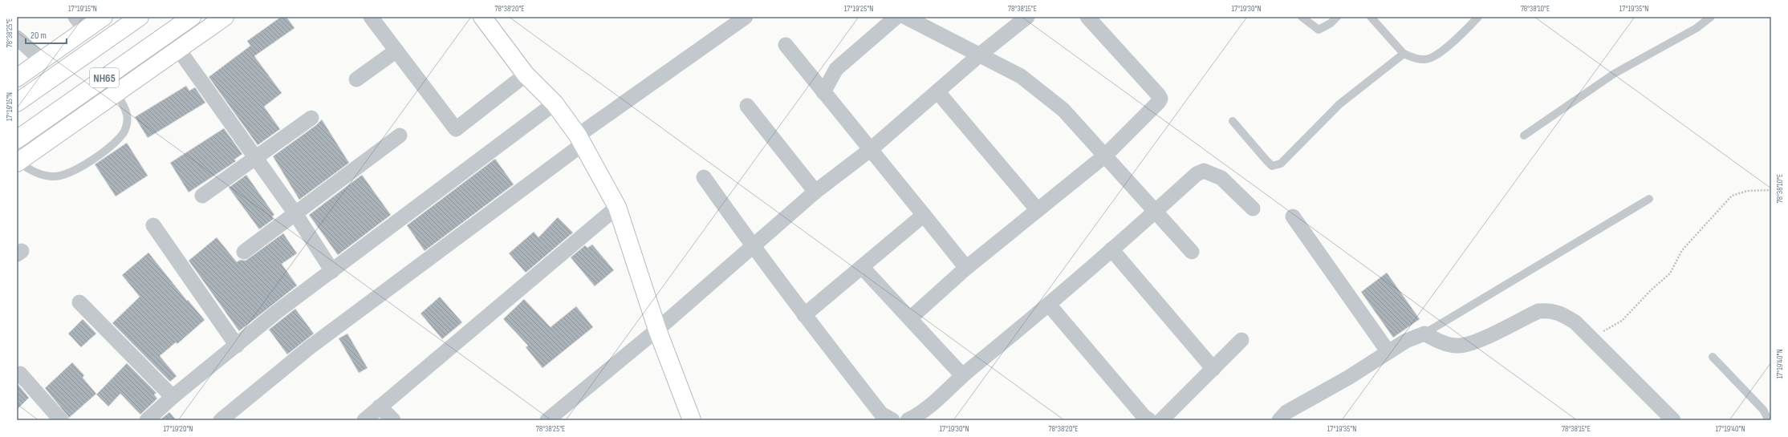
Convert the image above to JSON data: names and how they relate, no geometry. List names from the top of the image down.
{
  "streets": {
    "main road": ["NH65"]
  },
  "scale_bar": "20 m",
  "coordinates": [
    "17°19'15\"N",
    "78°38'20\"E",
    "17°19'25\"N",
    "78°38'15\"E",
    "17°19'30\"N",
    "78°38'10\"E",
    "17°19'35\"N",
    "78°38'25\"E",
    "17°19'40\"N",
    "17°19'20\"N"
  ]
}
